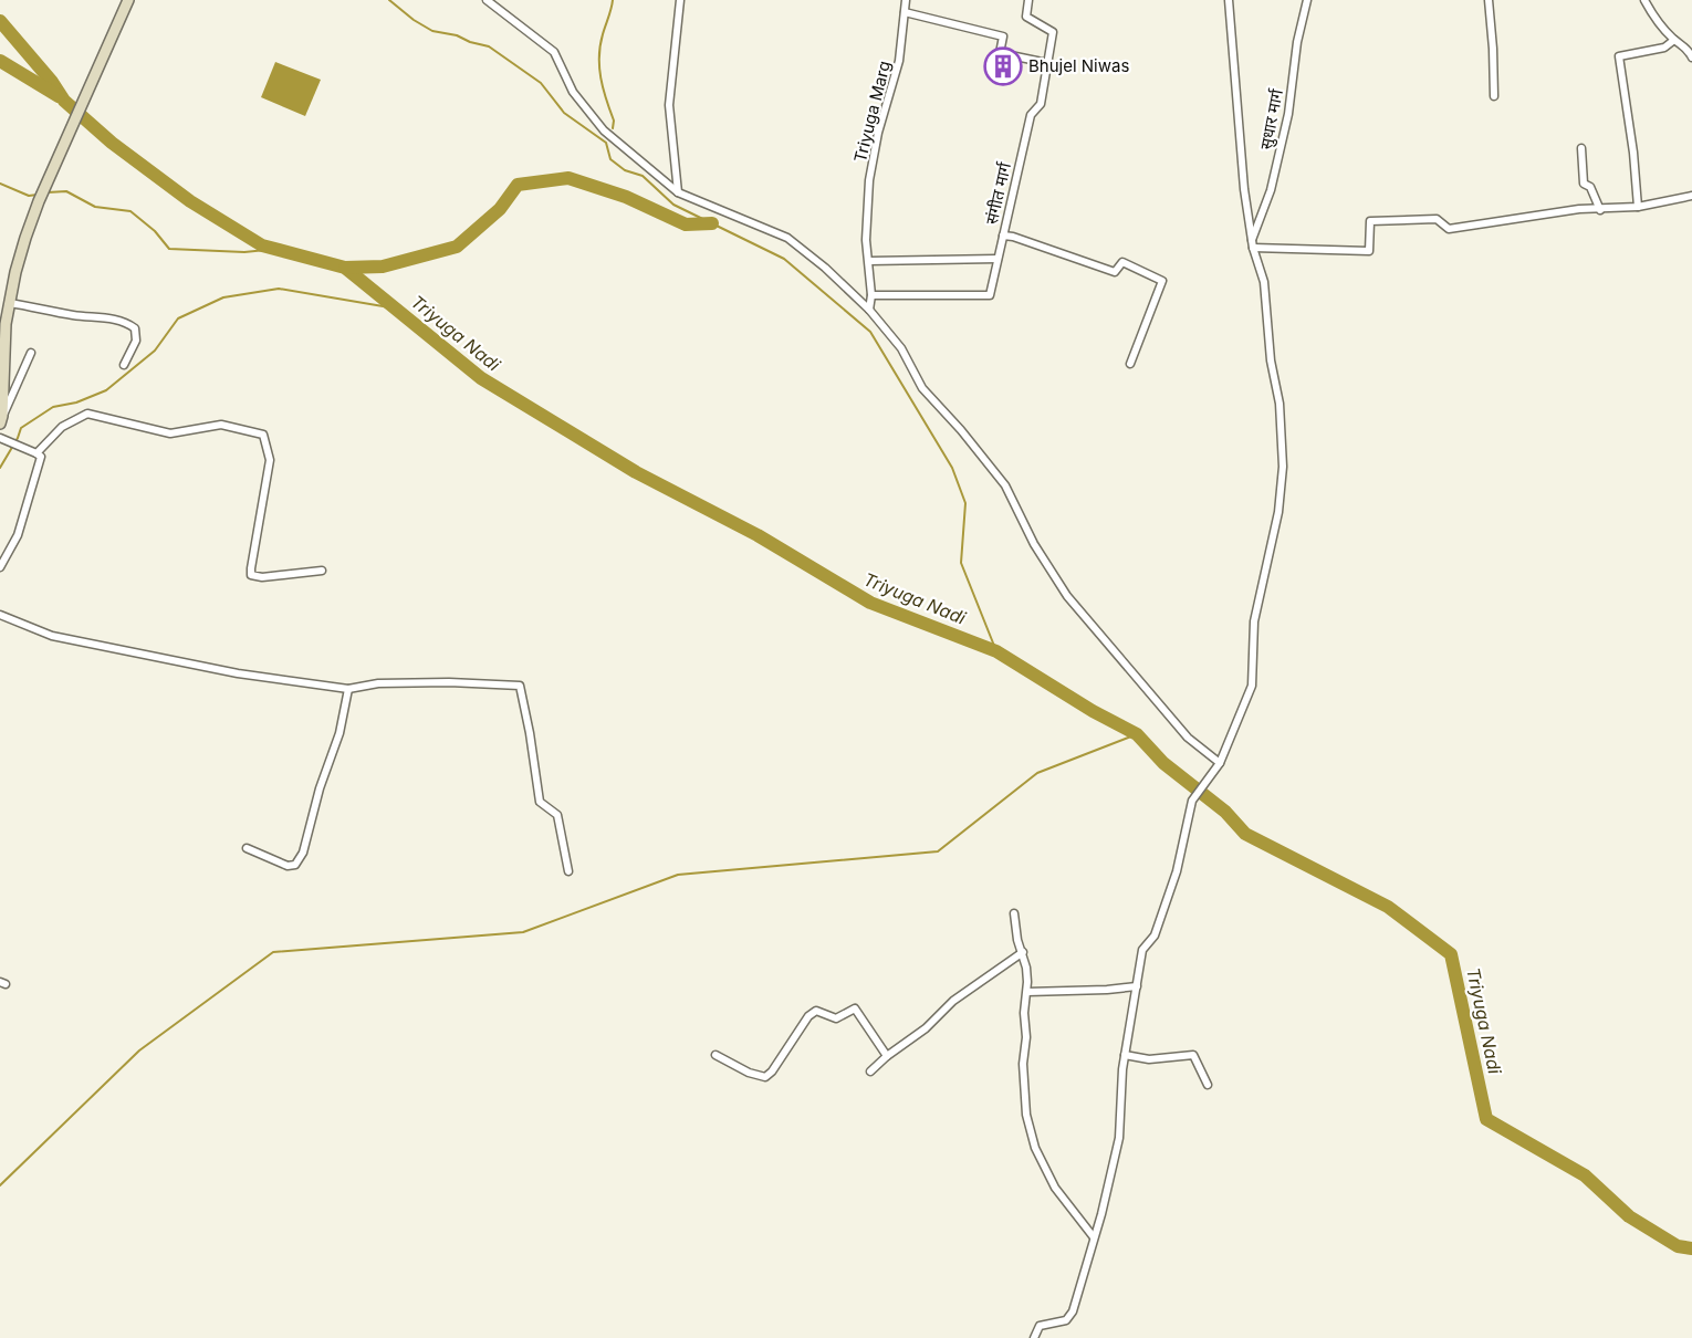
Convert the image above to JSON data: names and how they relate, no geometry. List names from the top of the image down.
{
  "streets": {
    "street": ["Triyuga Marg", "सुधार मार्ग", "संगीत मार्ग"]
  },
  "crossings": [
    ["Triyuga Marg", "संगीत मार्ग"]
  ],
  "water": ["Triyuga Nadi"],
  "places": {
    "building": ["Bhujel Niwas"]
  }
}
